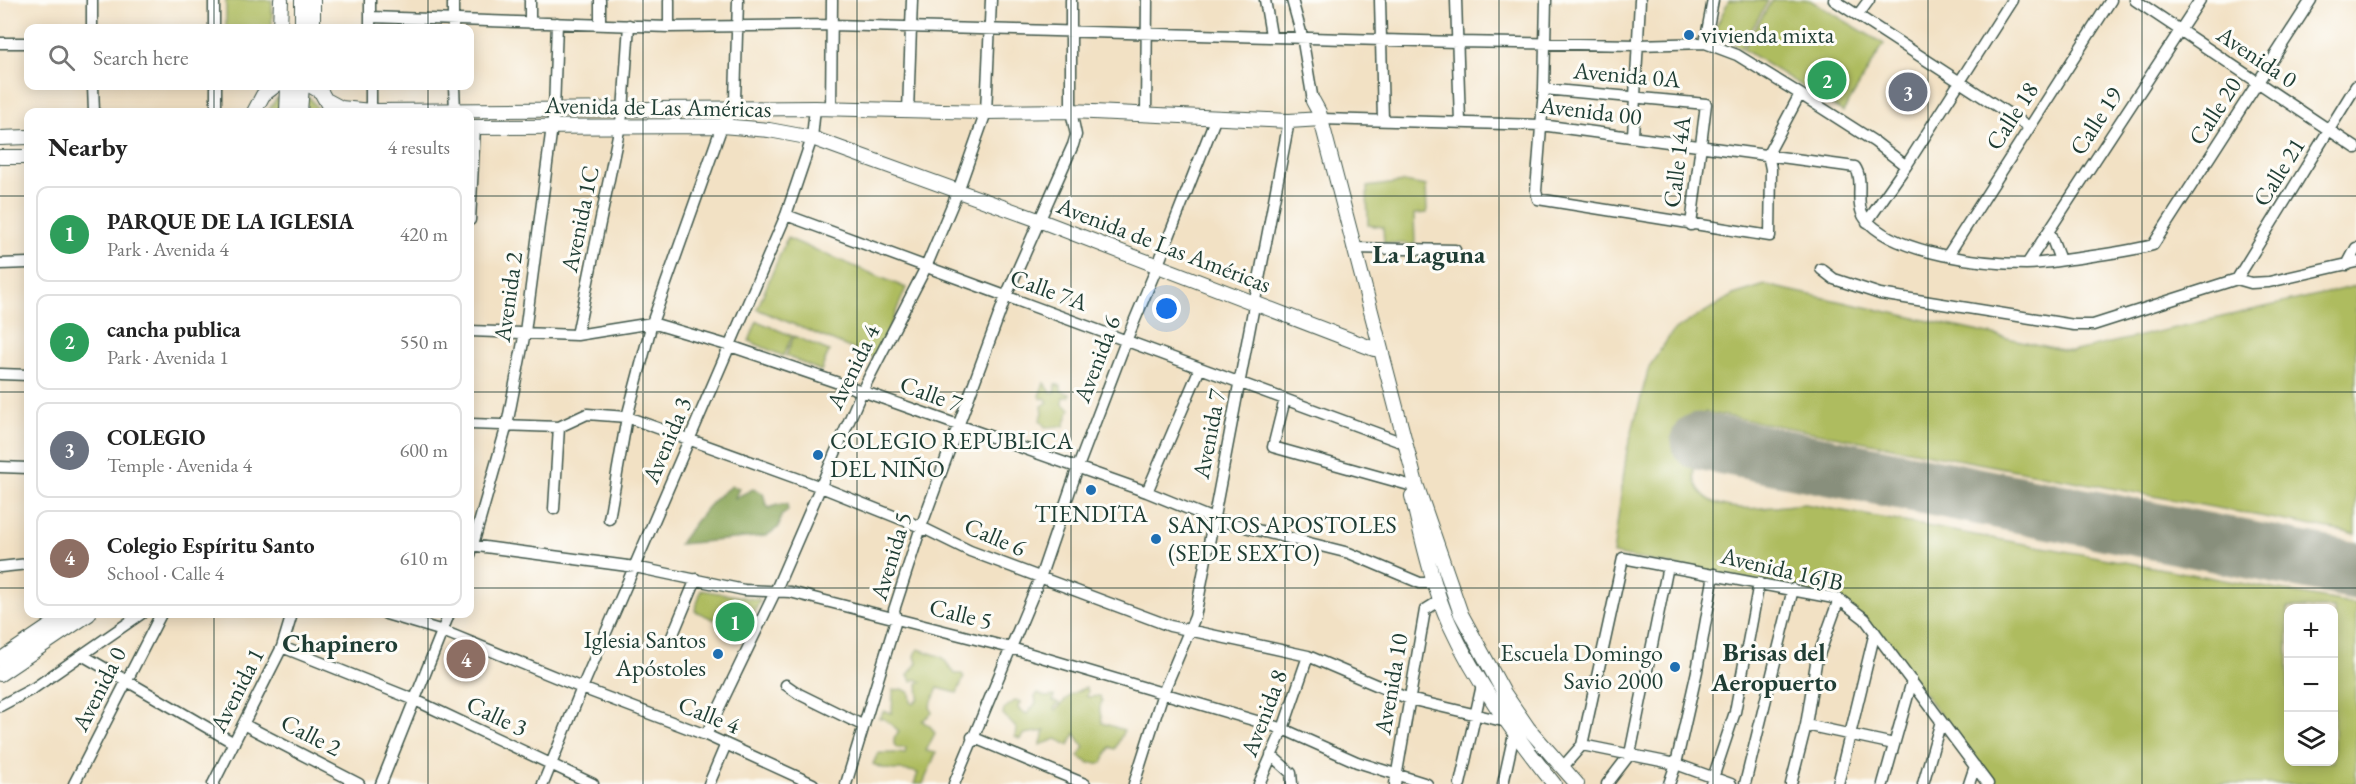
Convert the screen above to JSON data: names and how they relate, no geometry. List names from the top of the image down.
{
  "streets": {
    "main road": ["Avenida de Las Américas"],
    "street": [
      "Avenida 0",
      "Avenida 0A",
      "Avenida 00",
      "Calle 20",
      "Calle 18",
      "Calle 19",
      "Calle 14A",
      "Calle 21",
      "Avenida 1C",
      "Calle 7A",
      "Avenida 2",
      "Avenida 6",
      "Avenida 4",
      "Calle 7",
      "Avenida 7",
      "Avenida 3",
      "Calle 6",
      "Avenida 5",
      "Avenida 16JB",
      "Calle 5",
      "Avenida 10",
      "Avenida 1",
      "Avenida 8",
      "Calle 4",
      "Calle 3",
      "Calle 2"
    ]
  },
  "crossings": [
    ["Avenida 0", "Calle 20"],
    ["Avenida 0", "Calle 19"],
    ["Avenida 0", "Calle 21"],
    ["Avenida 0A", "Calle 14A"],
    ["Avenida de Las Américas", "Avenida 00"],
    ["Avenida de Las Américas", "Avenida 1C"],
    ["Avenida de Las Américas", "Avenida 2"],
    ["Avenida de Las Américas", "Avenida 6"],
    ["Avenida de Las Américas", "Avenida 4"],
    ["Avenida de Las Américas", "Avenida 7"],
    ["Avenida de Las Américas", "Avenida 3"],
    ["Avenida de Las Américas", "Avenida 5"],
    ["Avenida 00", "Calle 14A"],
    ["Avenida 1C", "Calle 7"],
    ["Calle 7A", "Avenida 6"],
    ["Calle 7A", "Avenida 4"],
    ["Calle 7A", "Avenida 7"],
    ["Calle 7A", "Avenida 3"],
    ["Calle 7A", "Avenida 5"],
    ["Avenida 2", "Calle 7"],
    ["Avenida 2", "Calle 6"],
    ["Avenida 6", "Calle 7"],
    ["Avenida 6", "Calle 6"],
    ["Avenida 6", "Calle 5"],
    ["Avenida 4", "Calle 7"],
    ["Avenida 4", "Calle 6"],
    ["Avenida 4", "Calle 5"],
    ["Avenida 4", "Calle 4"],
    ["Calle 7", "Avenida 7"],
    ["Calle 7", "Avenida 3"],
    ["Calle 7", "Avenida 5"],
    ["Avenida 7", "Calle 6"],
    ["Avenida 7", "Calle 5"],
    ["Avenida 3", "Calle 6"],
    ["Avenida 3", "Calle 5"],
    ["Avenida 3", "Calle 4"],
    ["Avenida 3", "Calle 3"],
    ["Calle 6", "Avenida 5"],
    ["Calle 6", "Avenida 10"],
    ["Calle 6", "Avenida 8"],
    ["Avenida 5", "Calle 5"],
    ["Calle 5", "Avenida 10"],
    ["Calle 5", "Avenida 8"],
    ["Avenida 1", "Calle 3"],
    ["Avenida 1", "Calle 2"]
  ],
  "districts": ["La Laguna", "Chapinero", "Brisas del Aeropuerto"],
  "places": [
    "vivienda mixta",
    "COLEGIO REPUBLICA DEL NIÑO",
    "TIENDITA",
    "SANTOS APOSTOLES (SEDE SEXTO)",
    "Iglesia Santos Apóstoles",
    "Escuela Domingo Savio 2000"
  ],
  "page": {
    "search": "Search here",
    "pins": [
      "2",
      "3",
      "1",
      "4"
    ],
    "heading": ["Nearby", "4 results"],
    "list": [
      {
        "mark": "1",
        "name": "PARQUE DE LA IGLESIA",
        "note": "Park · Avenida 4",
        "value": "420 m"
      },
      {
        "mark": "2",
        "name": "cancha publica",
        "note": "Park · Avenida 1",
        "value": "550 m"
      },
      {
        "mark": "3",
        "name": "COLEGIO",
        "note": "Temple · Avenida 4",
        "value": "600 m"
      },
      {
        "mark": "4",
        "name": "Colegio Espíritu Santo",
        "note": "School · Calle 4",
        "value": "610 m"
      }
    ],
    "map_buttons": ["+", "−"]
  }
}
